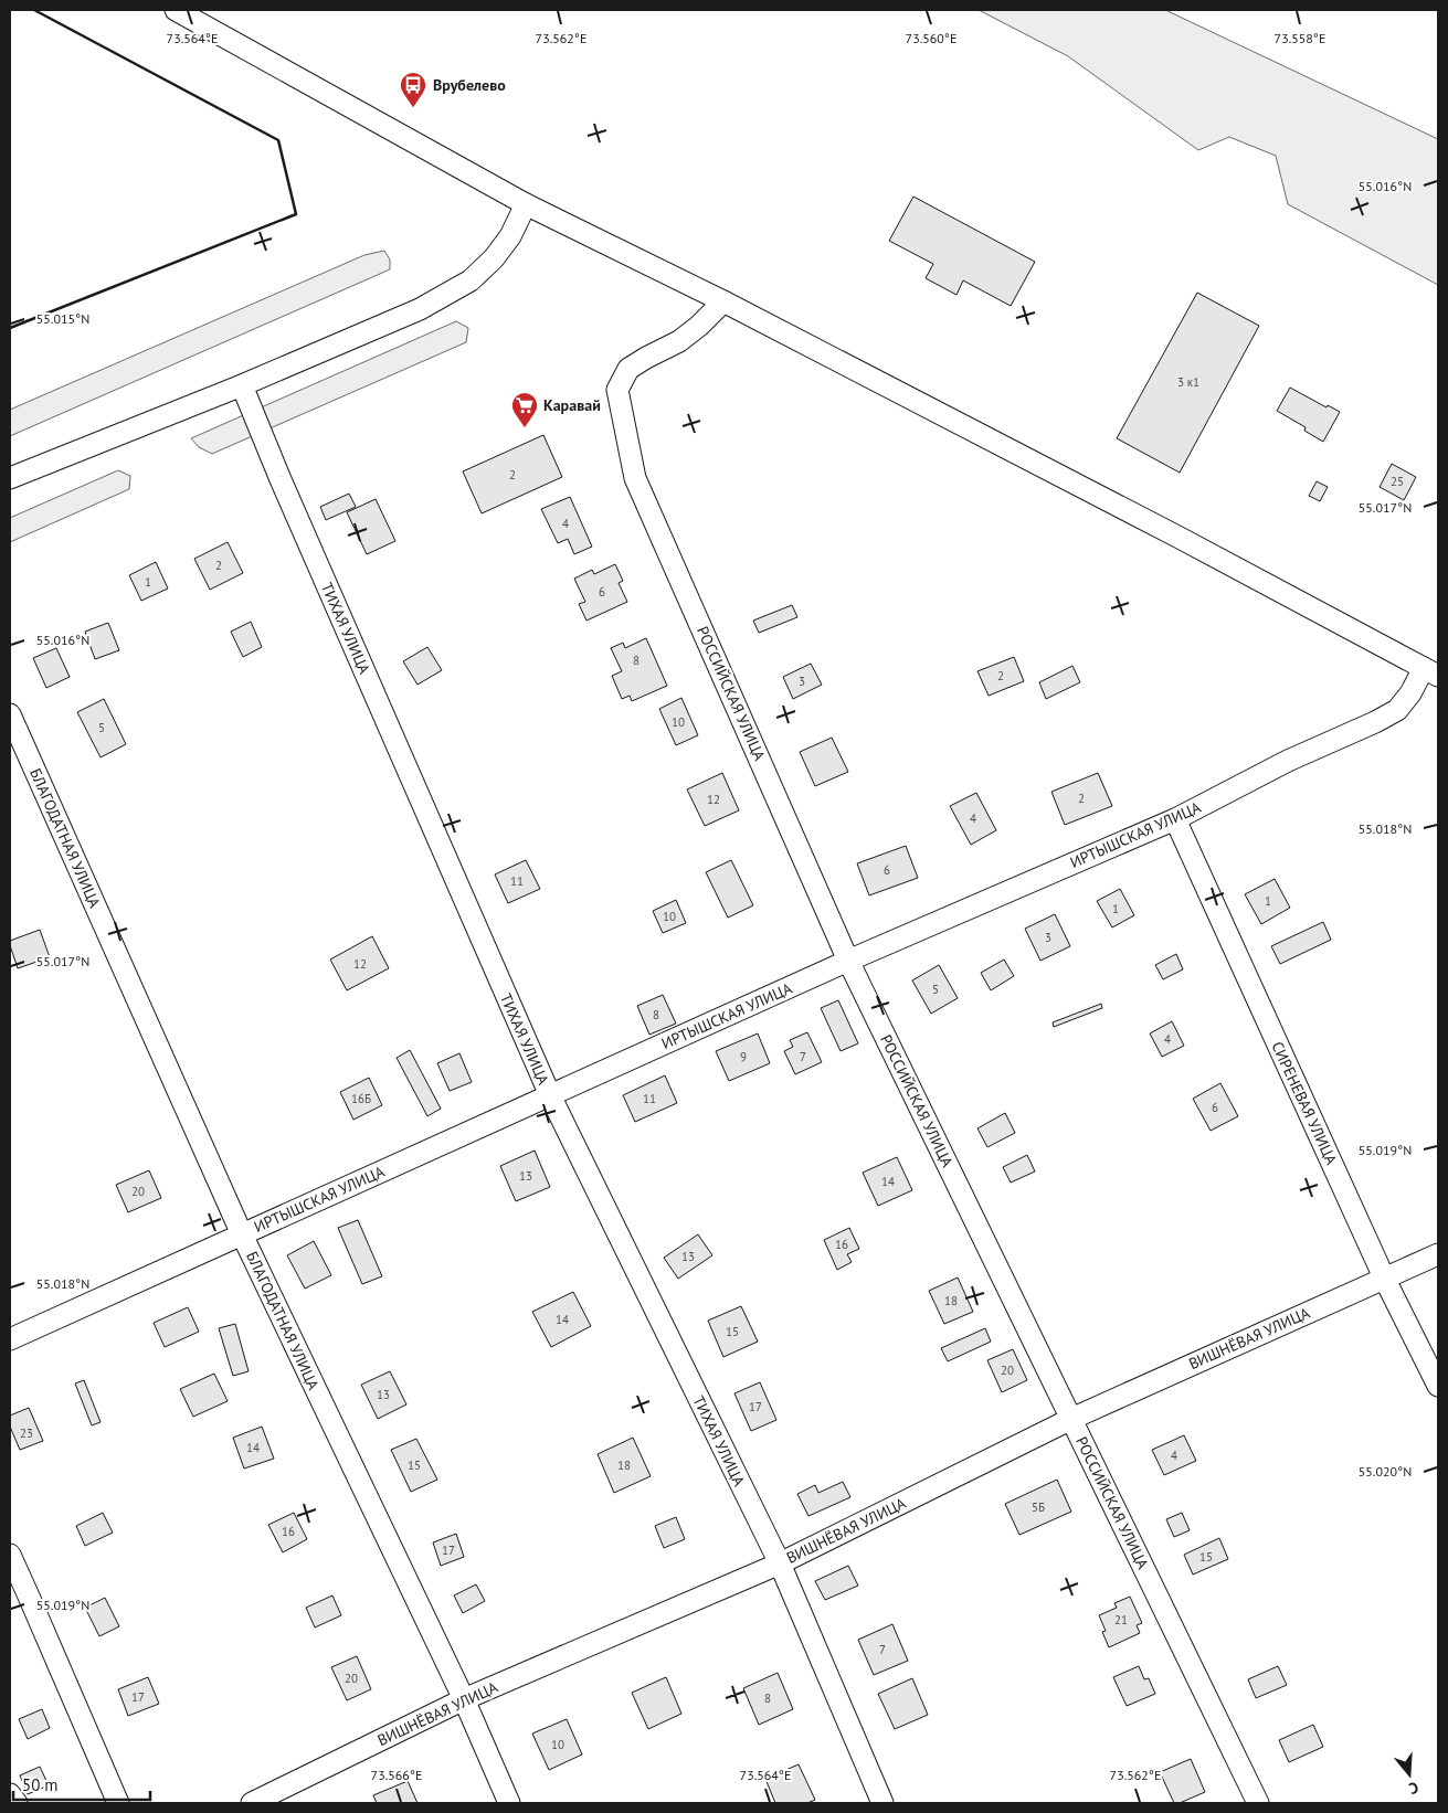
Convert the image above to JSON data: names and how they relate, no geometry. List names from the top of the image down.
{
  "streets": {
    "street": [
      "ТИХАЯ УЛИЦА",
      "РОССИЙСКАЯ УЛИЦА",
      "ИРТЫШСКАЯ УЛИЦА",
      "БЛАГОДАТНАЯ УЛИЦА",
      "СИРЕНЕВАЯ УЛИЦА",
      "ВИШНЁВАЯ УЛИЦА"
    ]
  },
  "crossings": [
    ["ТИХАЯ УЛИЦА", "ИРТЫШСКАЯ УЛИЦА"],
    ["ТИХАЯ УЛИЦА", "ВИШНЁВАЯ УЛИЦА"],
    ["РОССИЙСКАЯ УЛИЦА", "ИРТЫШСКАЯ УЛИЦА"],
    ["РОССИЙСКАЯ УЛИЦА", "ВИШНЁВАЯ УЛИЦА"],
    ["ИРТЫШСКАЯ УЛИЦА", "БЛАГОДАТНАЯ УЛИЦА"],
    ["ИРТЫШСКАЯ УЛИЦА", "СИРЕНЕВАЯ УЛИЦА"],
    ["БЛАГОДАТНАЯ УЛИЦА", "ВИШНЁВАЯ УЛИЦА"],
    ["СИРЕНЕВАЯ УЛИЦА", "ВИШНЁВАЯ УЛИЦА"]
  ],
  "places": {
    "bus stop": ["Врубелево"],
    "supermarket": ["Каравай"]
  },
  "house_numbers": [
    "3 к1",
    "2",
    "25",
    "4",
    "2",
    "1",
    "6",
    "8",
    "2",
    "3",
    "10",
    "5",
    "2",
    "12",
    "4",
    "6",
    "11",
    "1",
    "1",
    "10",
    "3",
    "12",
    "5",
    "8",
    "4",
    "9",
    "7",
    "16Б",
    "11",
    "6",
    "13",
    "14",
    "20",
    "16",
    "13",
    "18",
    "14",
    "15",
    "20",
    "13",
    "17",
    "23",
    "14",
    "4",
    "15",
    "18",
    "5Б",
    "16",
    "17",
    "15",
    "21",
    "7",
    "20",
    "17",
    "8",
    "10"
  ],
  "scale_bar": "50 m",
  "north": "bottom",
  "coordinates": [
    "73.564°E",
    "73.562°E",
    "73.560°E",
    "73.558°E",
    "55.016°N",
    "55.015°N",
    "55.017°N",
    "55.018°N",
    "55.019°N",
    "55.020°N",
    "73.566°E"
  ]
}
